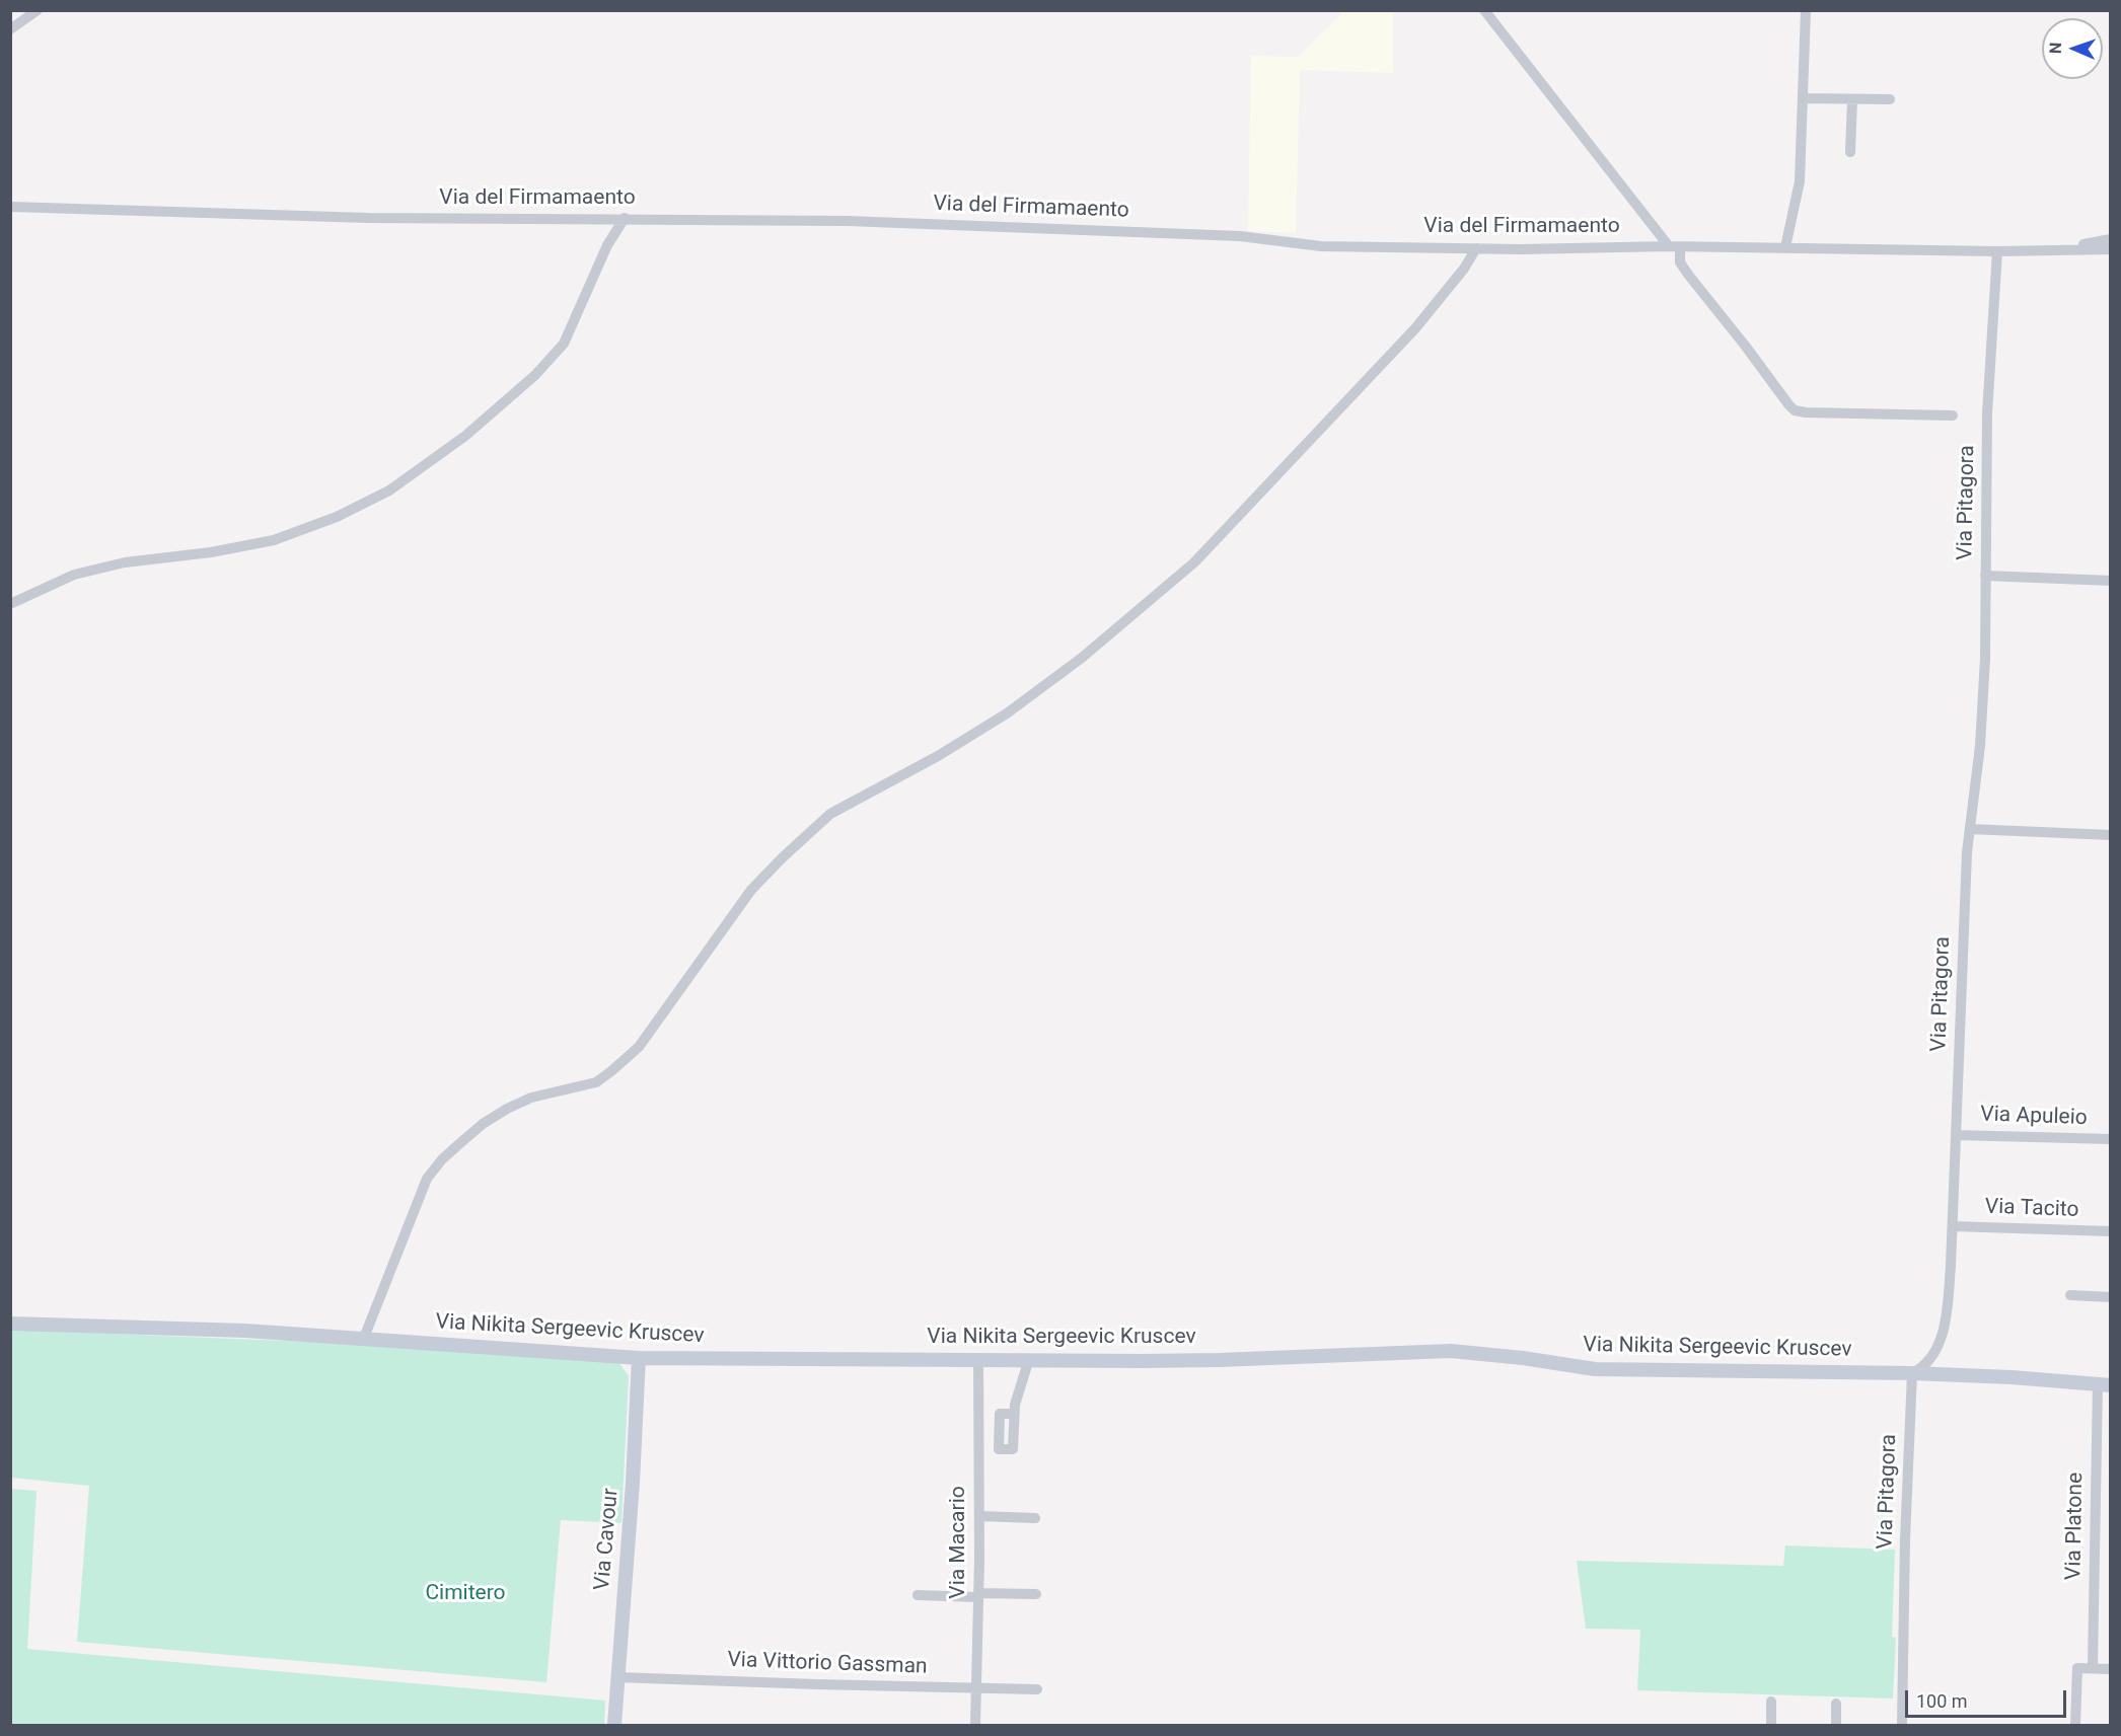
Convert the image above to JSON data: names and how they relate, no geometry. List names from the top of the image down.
{
  "streets": {
    "main road": ["Via Nikita Sergeevic Kruscev", "Via Cavour"],
    "street": [
      "Via del Firmamaento",
      "Via Pitagora",
      "Via Apuleio",
      "Via Tacito",
      "Via Platone",
      "Via Macario",
      "Via Vittorio Gassman"
    ]
  },
  "crossings": [
    ["Via del Firmamaento", "Via Pitagora"],
    ["Via Pitagora", "Via Apuleio"],
    ["Via Pitagora", "Via Tacito"],
    ["Via Pitagora", "Via Nikita Sergeevic Kruscev"],
    ["Via Nikita Sergeevic Kruscev", "Via Platone"],
    ["Via Nikita Sergeevic Kruscev", "Via Cavour"],
    ["Via Nikita Sergeevic Kruscev", "Via Macario"],
    ["Via Cavour", "Via Vittorio Gassman"],
    ["Via Macario", "Via Vittorio Gassman"]
  ],
  "parks": ["Cimitero"],
  "scale_bar": "100 m",
  "north": "left"
}
